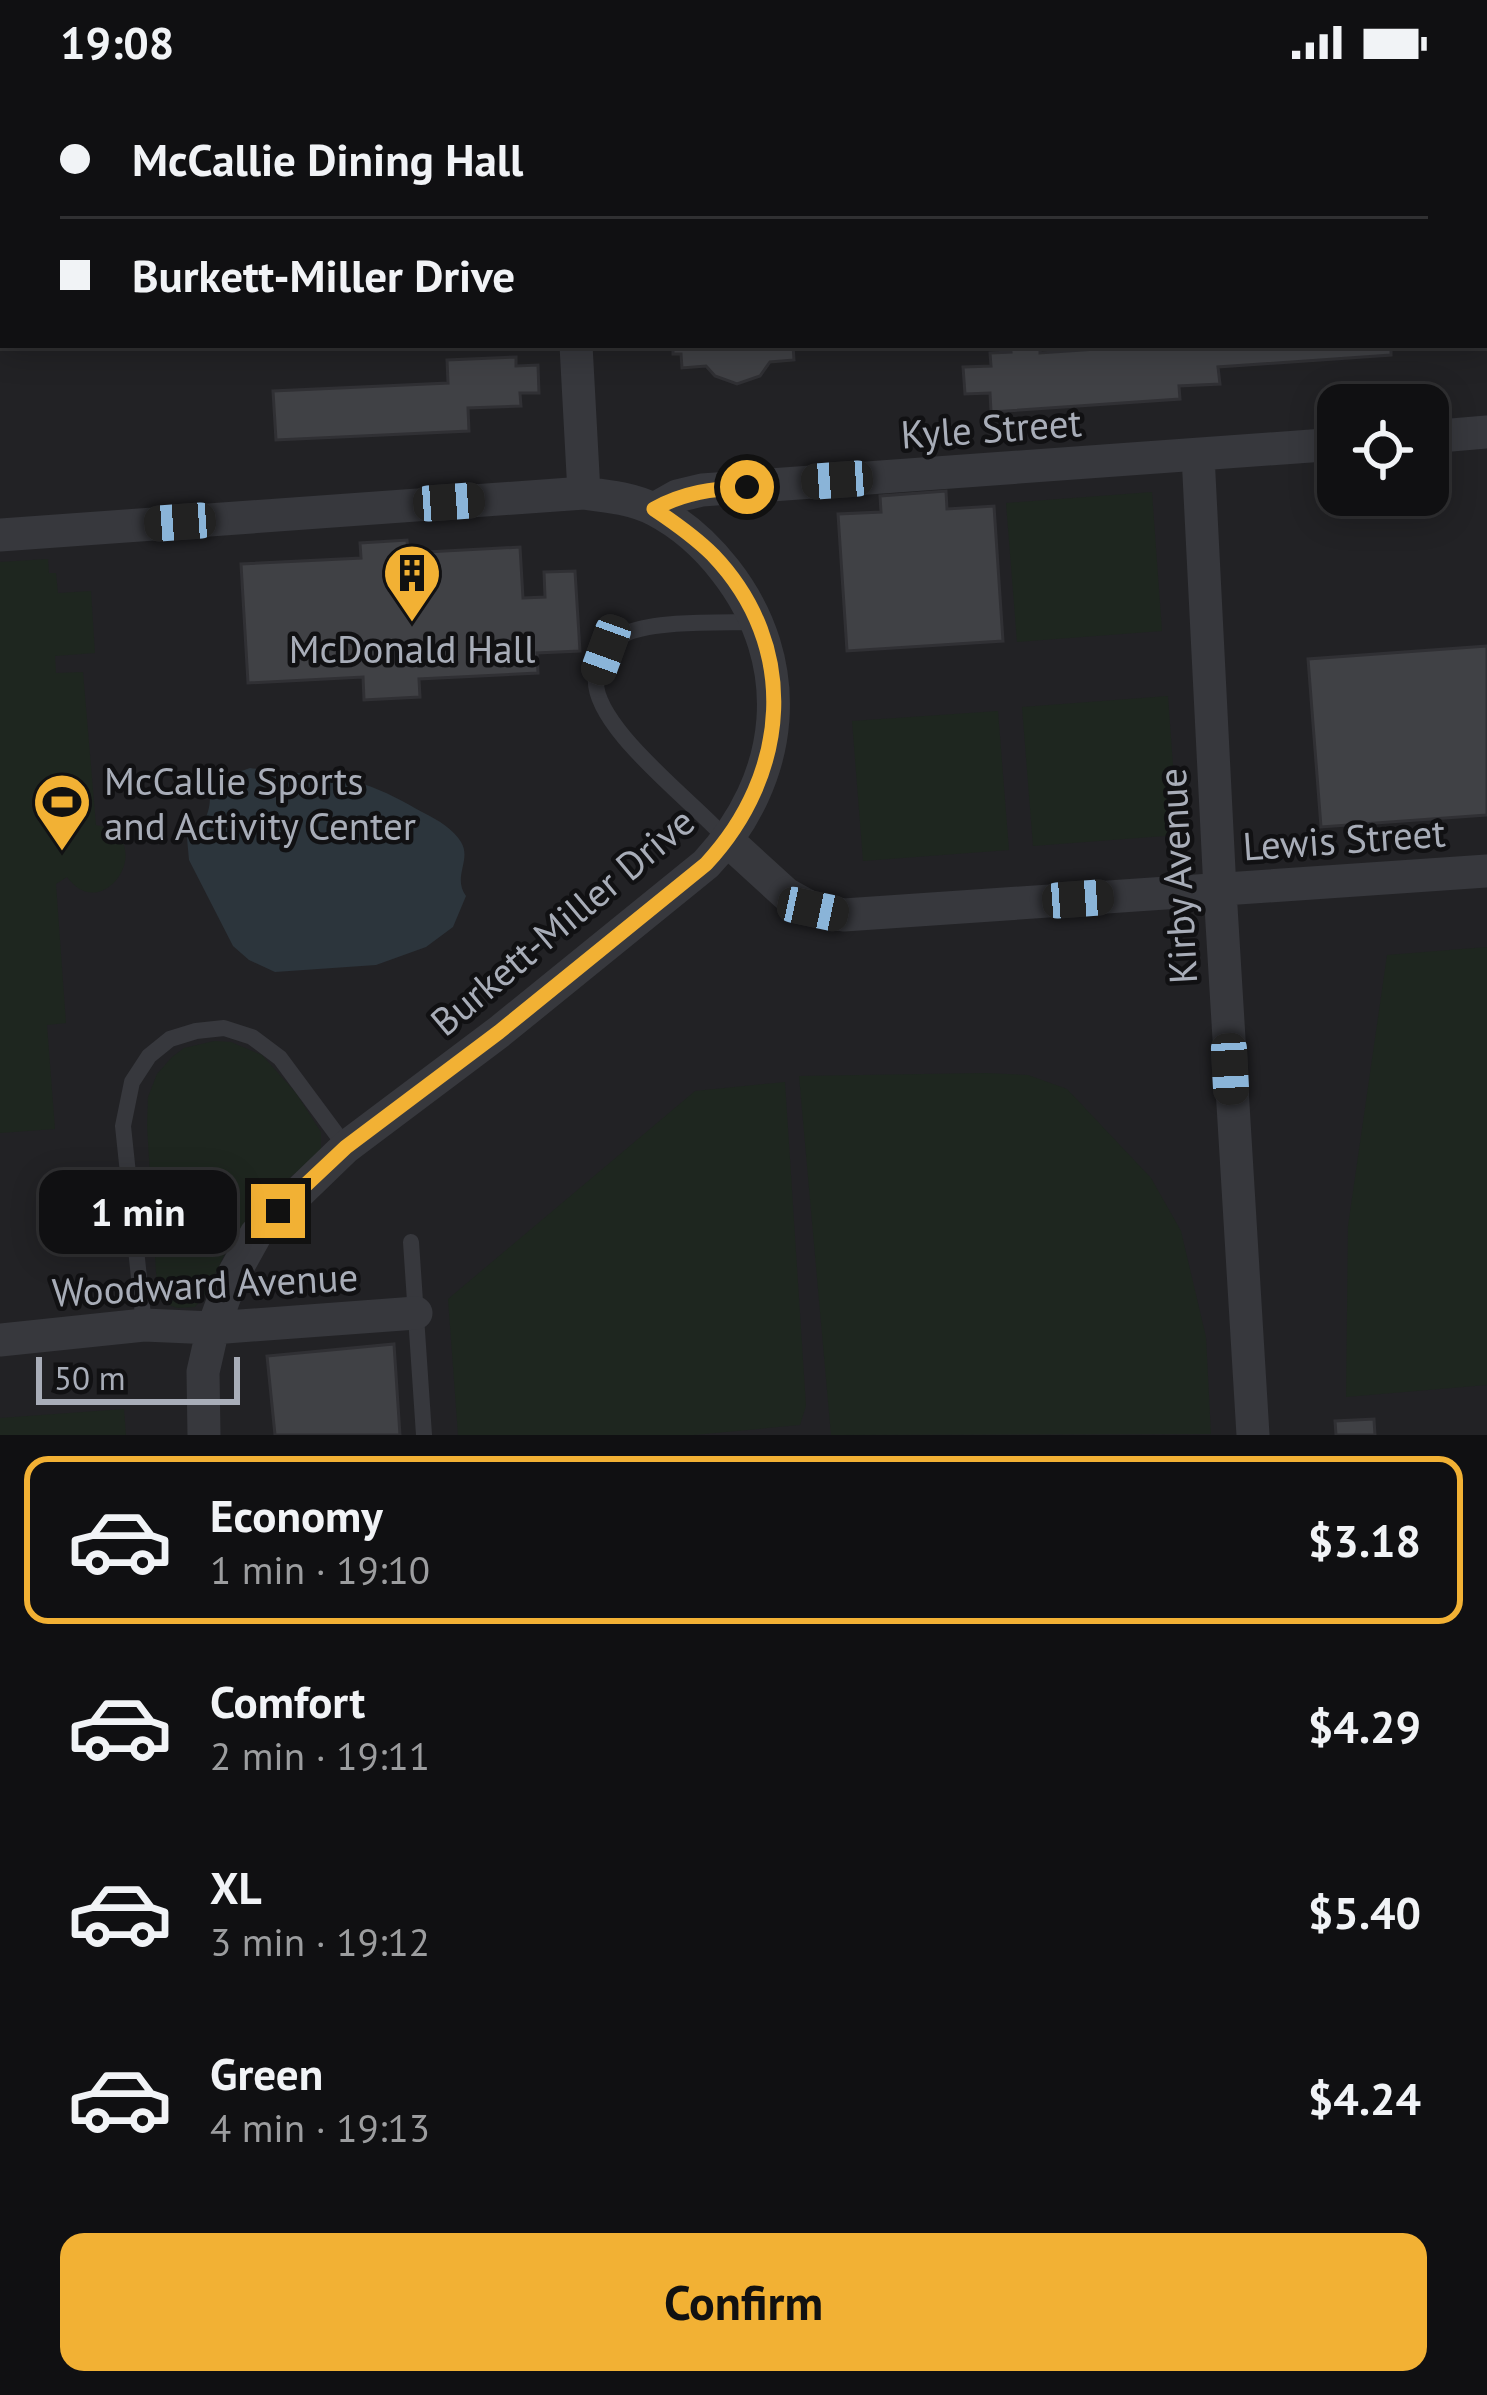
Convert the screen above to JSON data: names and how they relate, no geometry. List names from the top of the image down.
{
  "streets": {
    "street": [
      "Kyle Street",
      "Lewis Street",
      "Kirby Avenue",
      "Burkett-Miller Drive",
      "Woodward Avenue"
    ]
  },
  "crossings": [
    ["Kyle Street", "Kirby Avenue"],
    ["Kyle Street", "Burkett-Miller Drive"],
    ["Lewis Street", "Kirby Avenue"],
    ["Lewis Street", "Burkett-Miller Drive"],
    ["Burkett-Miller Drive", "Woodward Avenue"]
  ],
  "places": {
    "building": ["McDonald Hall"],
    "sports": ["McCallie Sports and Activity Center"]
  },
  "scale_bar": "50 m",
  "page": {
    "status": "19:08",
    "banner": ["McCallie Dining Hall", "Burkett-Miller Drive"],
    "bubble": "1 min",
    "scale": "50 m",
    "list": [
      {
        "name": "Economy",
        "note": "1 min · 19:10",
        "value": "$3.18"
      },
      {
        "name": "Comfort",
        "note": "2 min · 19:11",
        "value": "$4.29"
      },
      {
        "name": "XL",
        "note": "3 min · 19:12",
        "value": "$5.40"
      },
      {
        "name": "Green",
        "note": "4 min · 19:13",
        "value": "$4.24"
      }
    ],
    "buttons": "Confirm"
  }
}
